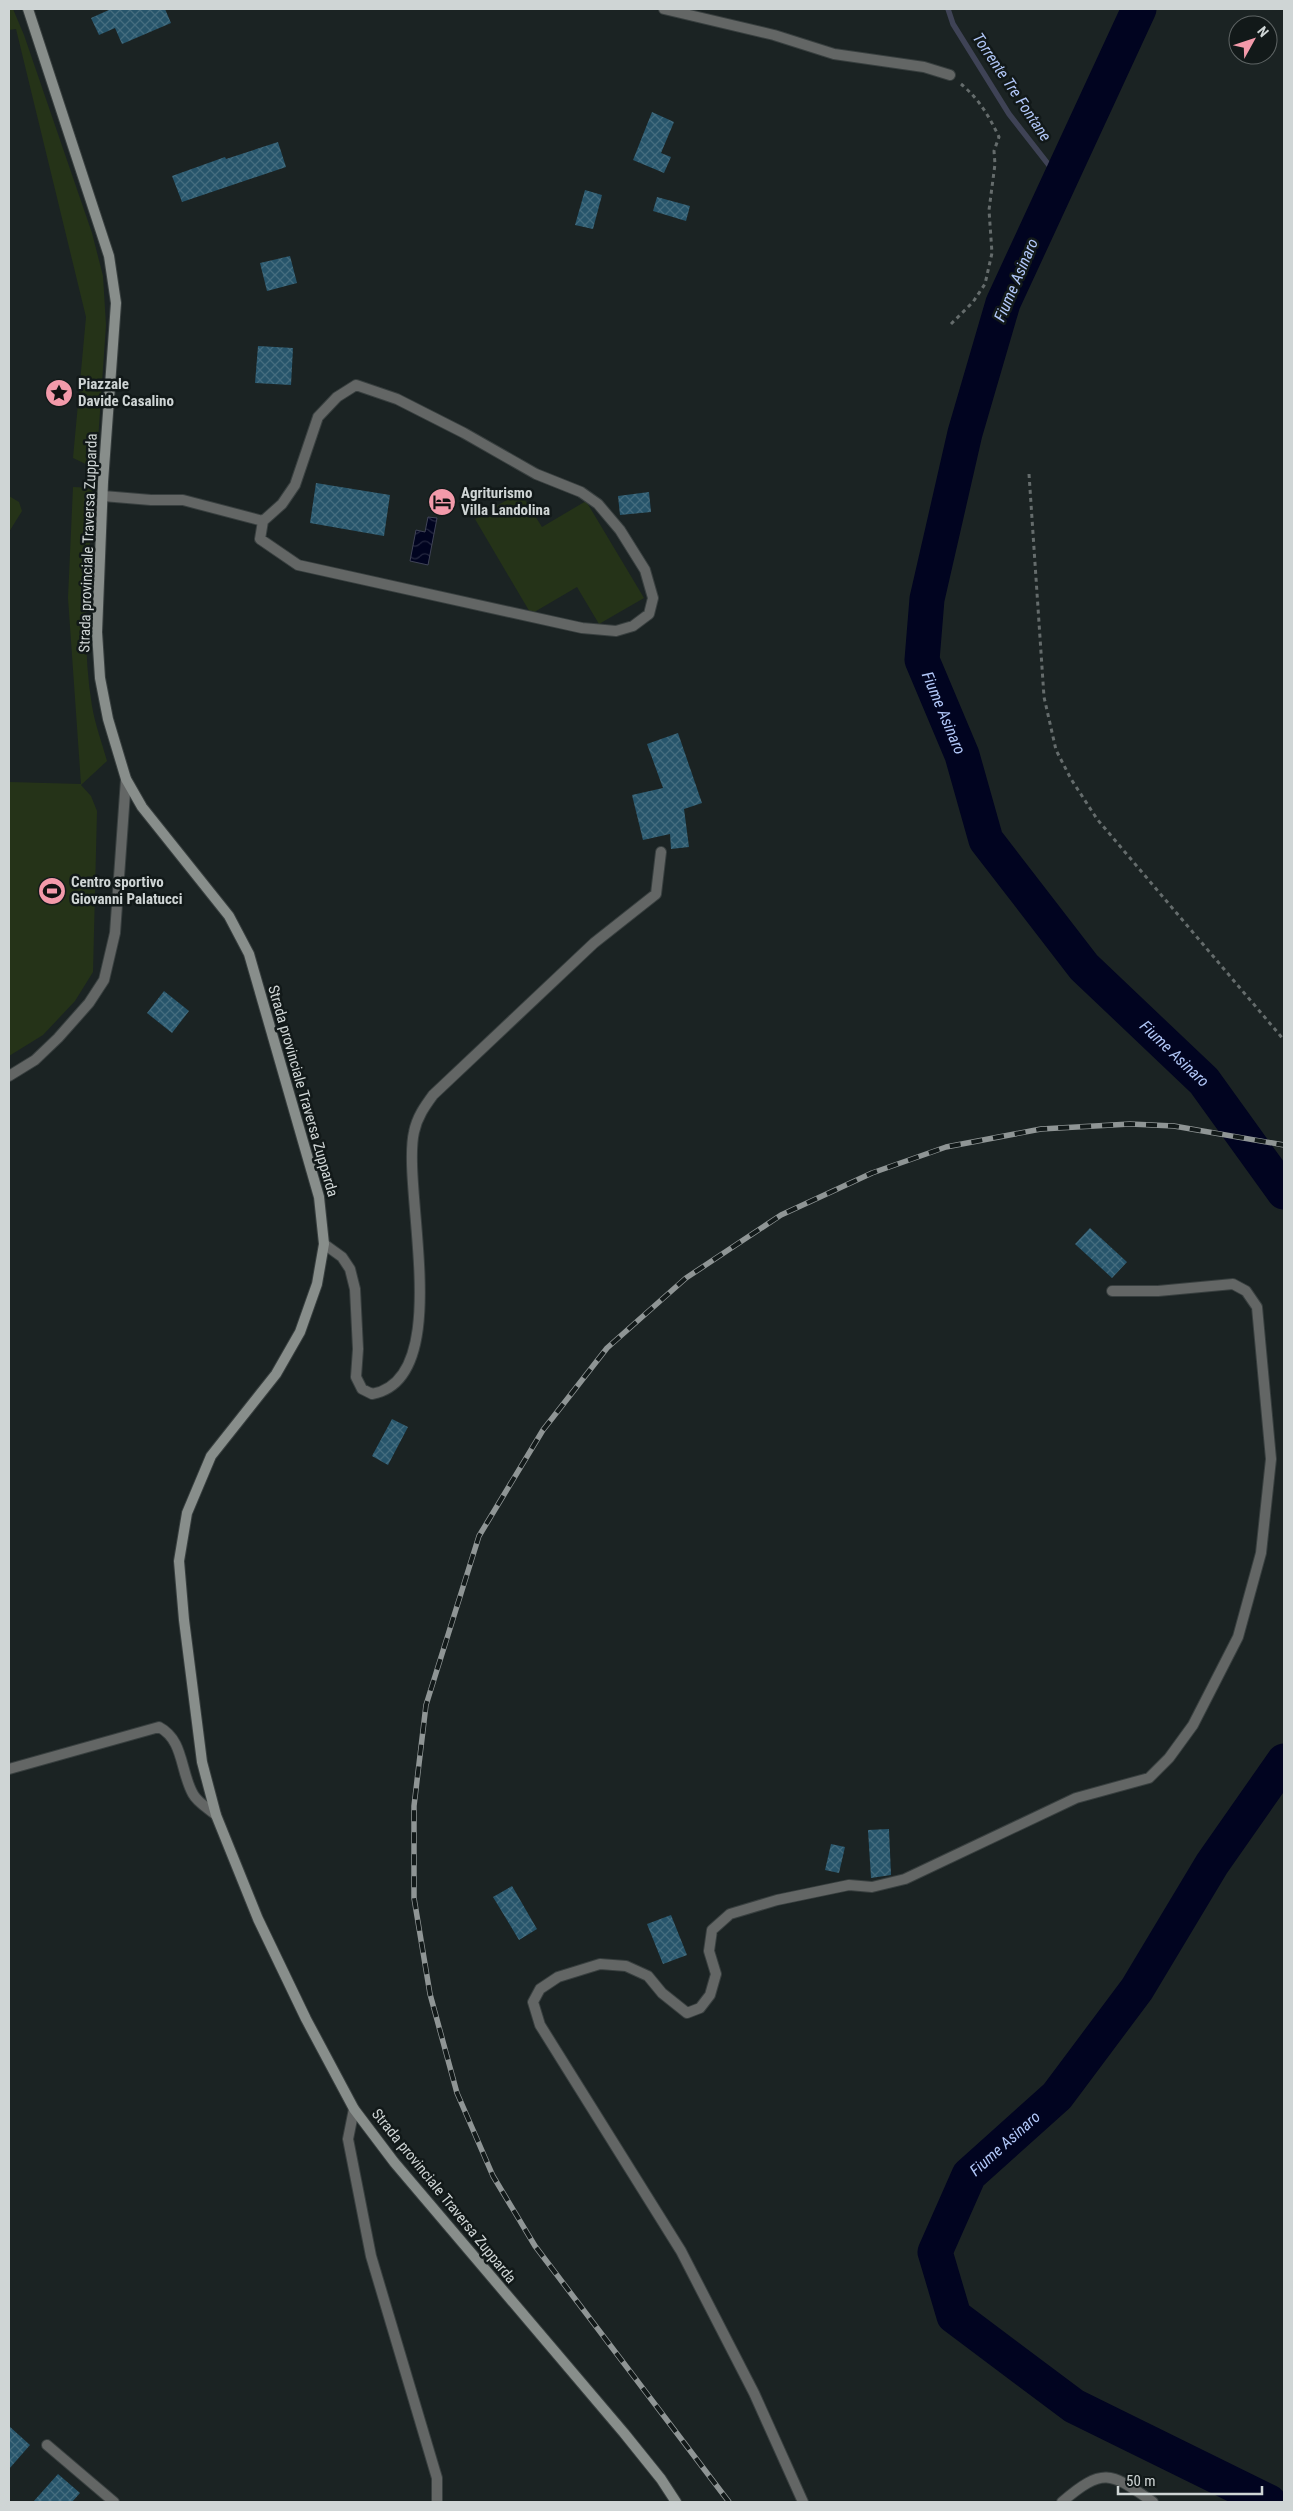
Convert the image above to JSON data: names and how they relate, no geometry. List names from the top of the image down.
{
  "streets": {
    "main road": ["Strada provinciale Traversa Zupparda"]
  },
  "water": ["Torrente Tre Fontane", "Fiume Asinaro"],
  "places": {
    "place": ["Piazzale Davide Casalino"],
    "hotel": ["Agriturismo Villa Landolina"],
    "sports": ["Centro sportivo Giovanni Palatucci"]
  },
  "scale_bar": "50 m",
  "north": "top right"
}
